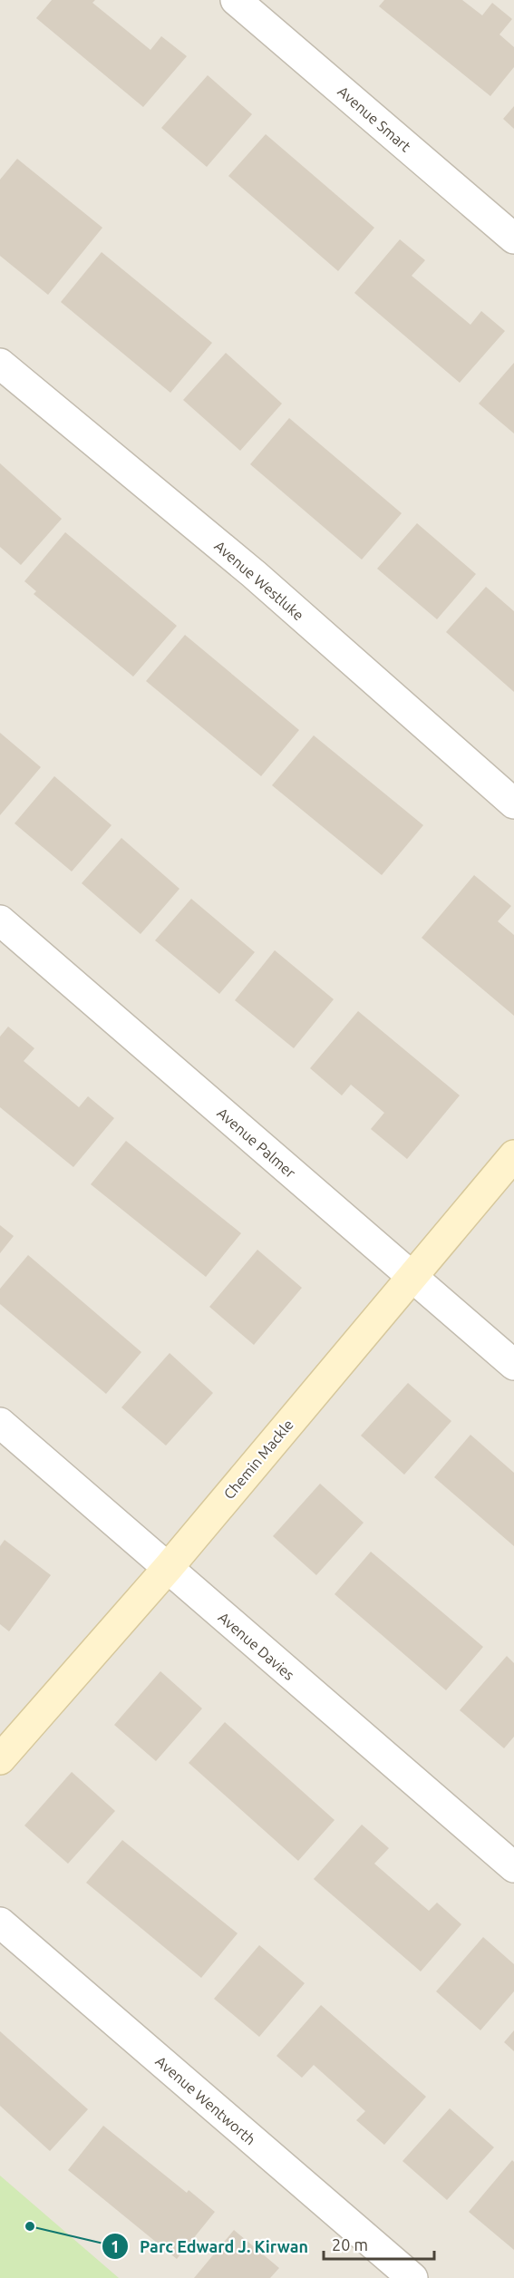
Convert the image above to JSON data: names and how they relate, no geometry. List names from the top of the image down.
{
  "streets": {
    "street": [
      "Avenue Smart",
      "Avenue Westluke",
      "Avenue Palmer",
      "Chemin Mackle",
      "Avenue Davies",
      "Avenue Wentworth"
    ]
  },
  "crossings": [
    ["Avenue Palmer", "Chemin Mackle"],
    ["Chemin Mackle", "Avenue Davies"]
  ],
  "places": ["Parc Edward J. Kirwan"],
  "scale_bar": "20 m"
}
